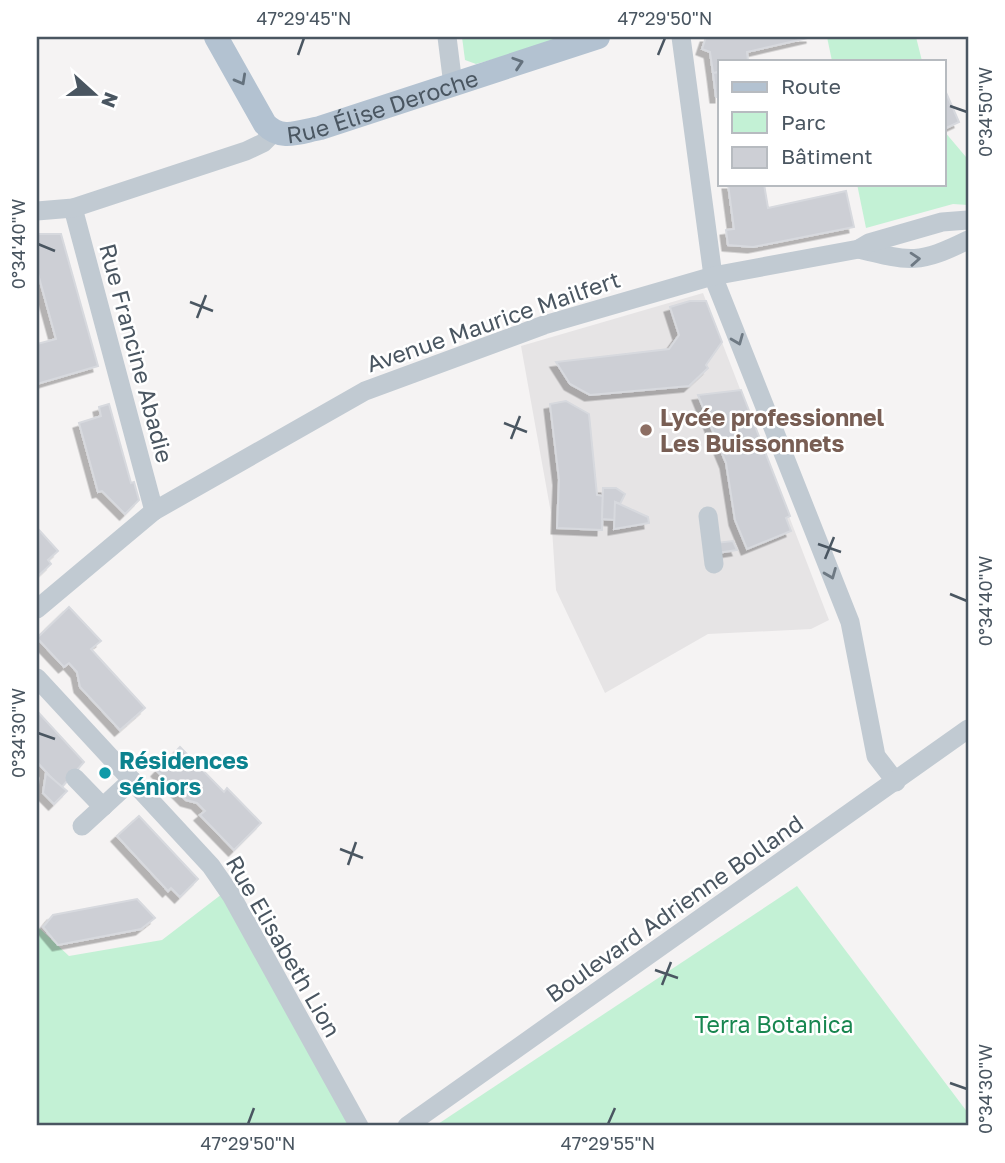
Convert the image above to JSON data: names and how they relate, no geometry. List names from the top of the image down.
{
  "streets": {
    "main road": ["Rue Élise Deroche"],
    "street": [
      "Avenue Maurice Mailfert",
      "Rue Francine Abadie",
      "Boulevard Adrienne Bolland",
      "Rue Elisabeth Lion"
    ]
  },
  "crossings": [
    ["Avenue Maurice Mailfert", "Rue Francine Abadie"]
  ],
  "parks": ["Terra Botanica"],
  "places": ["Lycée professionnel Les Buissonnets", "Résidences séniors"],
  "legend": ["Route", "Parc", "Bâtiment"],
  "north": "right",
  "coordinates": [
    "47°29'45\"N",
    "47°29'50\"N",
    "0°34'50\"W",
    "0°34'40\"W",
    "0°34'30\"W",
    "47°29'55\"N"
  ]
}
